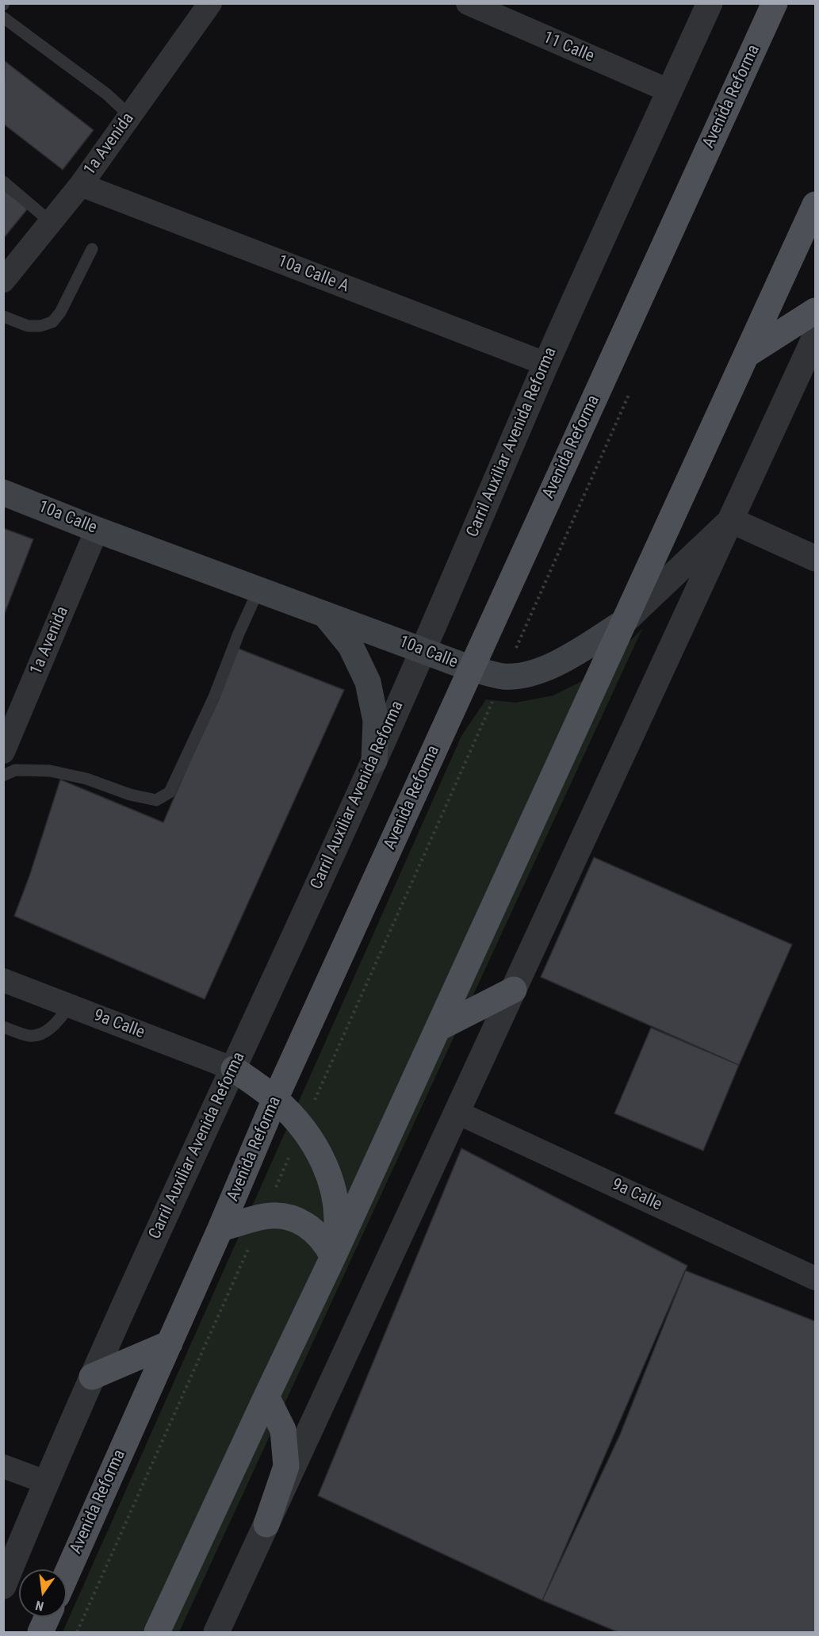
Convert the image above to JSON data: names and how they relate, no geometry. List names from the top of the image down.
{
  "streets": {
    "main road": ["Avenida Reforma", "10a Calle"],
    "street": [
      "11 Calle",
      "1a Avenida",
      "10a Calle A",
      "Carril Auxiliar Avenida Reforma",
      "9a Calle"
    ]
  },
  "crossings": [
    ["11 Calle", "Carril Auxiliar Avenida Reforma"],
    ["Avenida Reforma", "10a Calle"],
    ["1a Avenida", "10a Calle A"],
    ["1a Avenida", "10a Calle"],
    ["10a Calle A", "Carril Auxiliar Avenida Reforma"],
    ["Carril Auxiliar Avenida Reforma", "10a Calle"],
    ["Carril Auxiliar Avenida Reforma", "9a Calle"]
  ],
  "north": "bottom"
}
